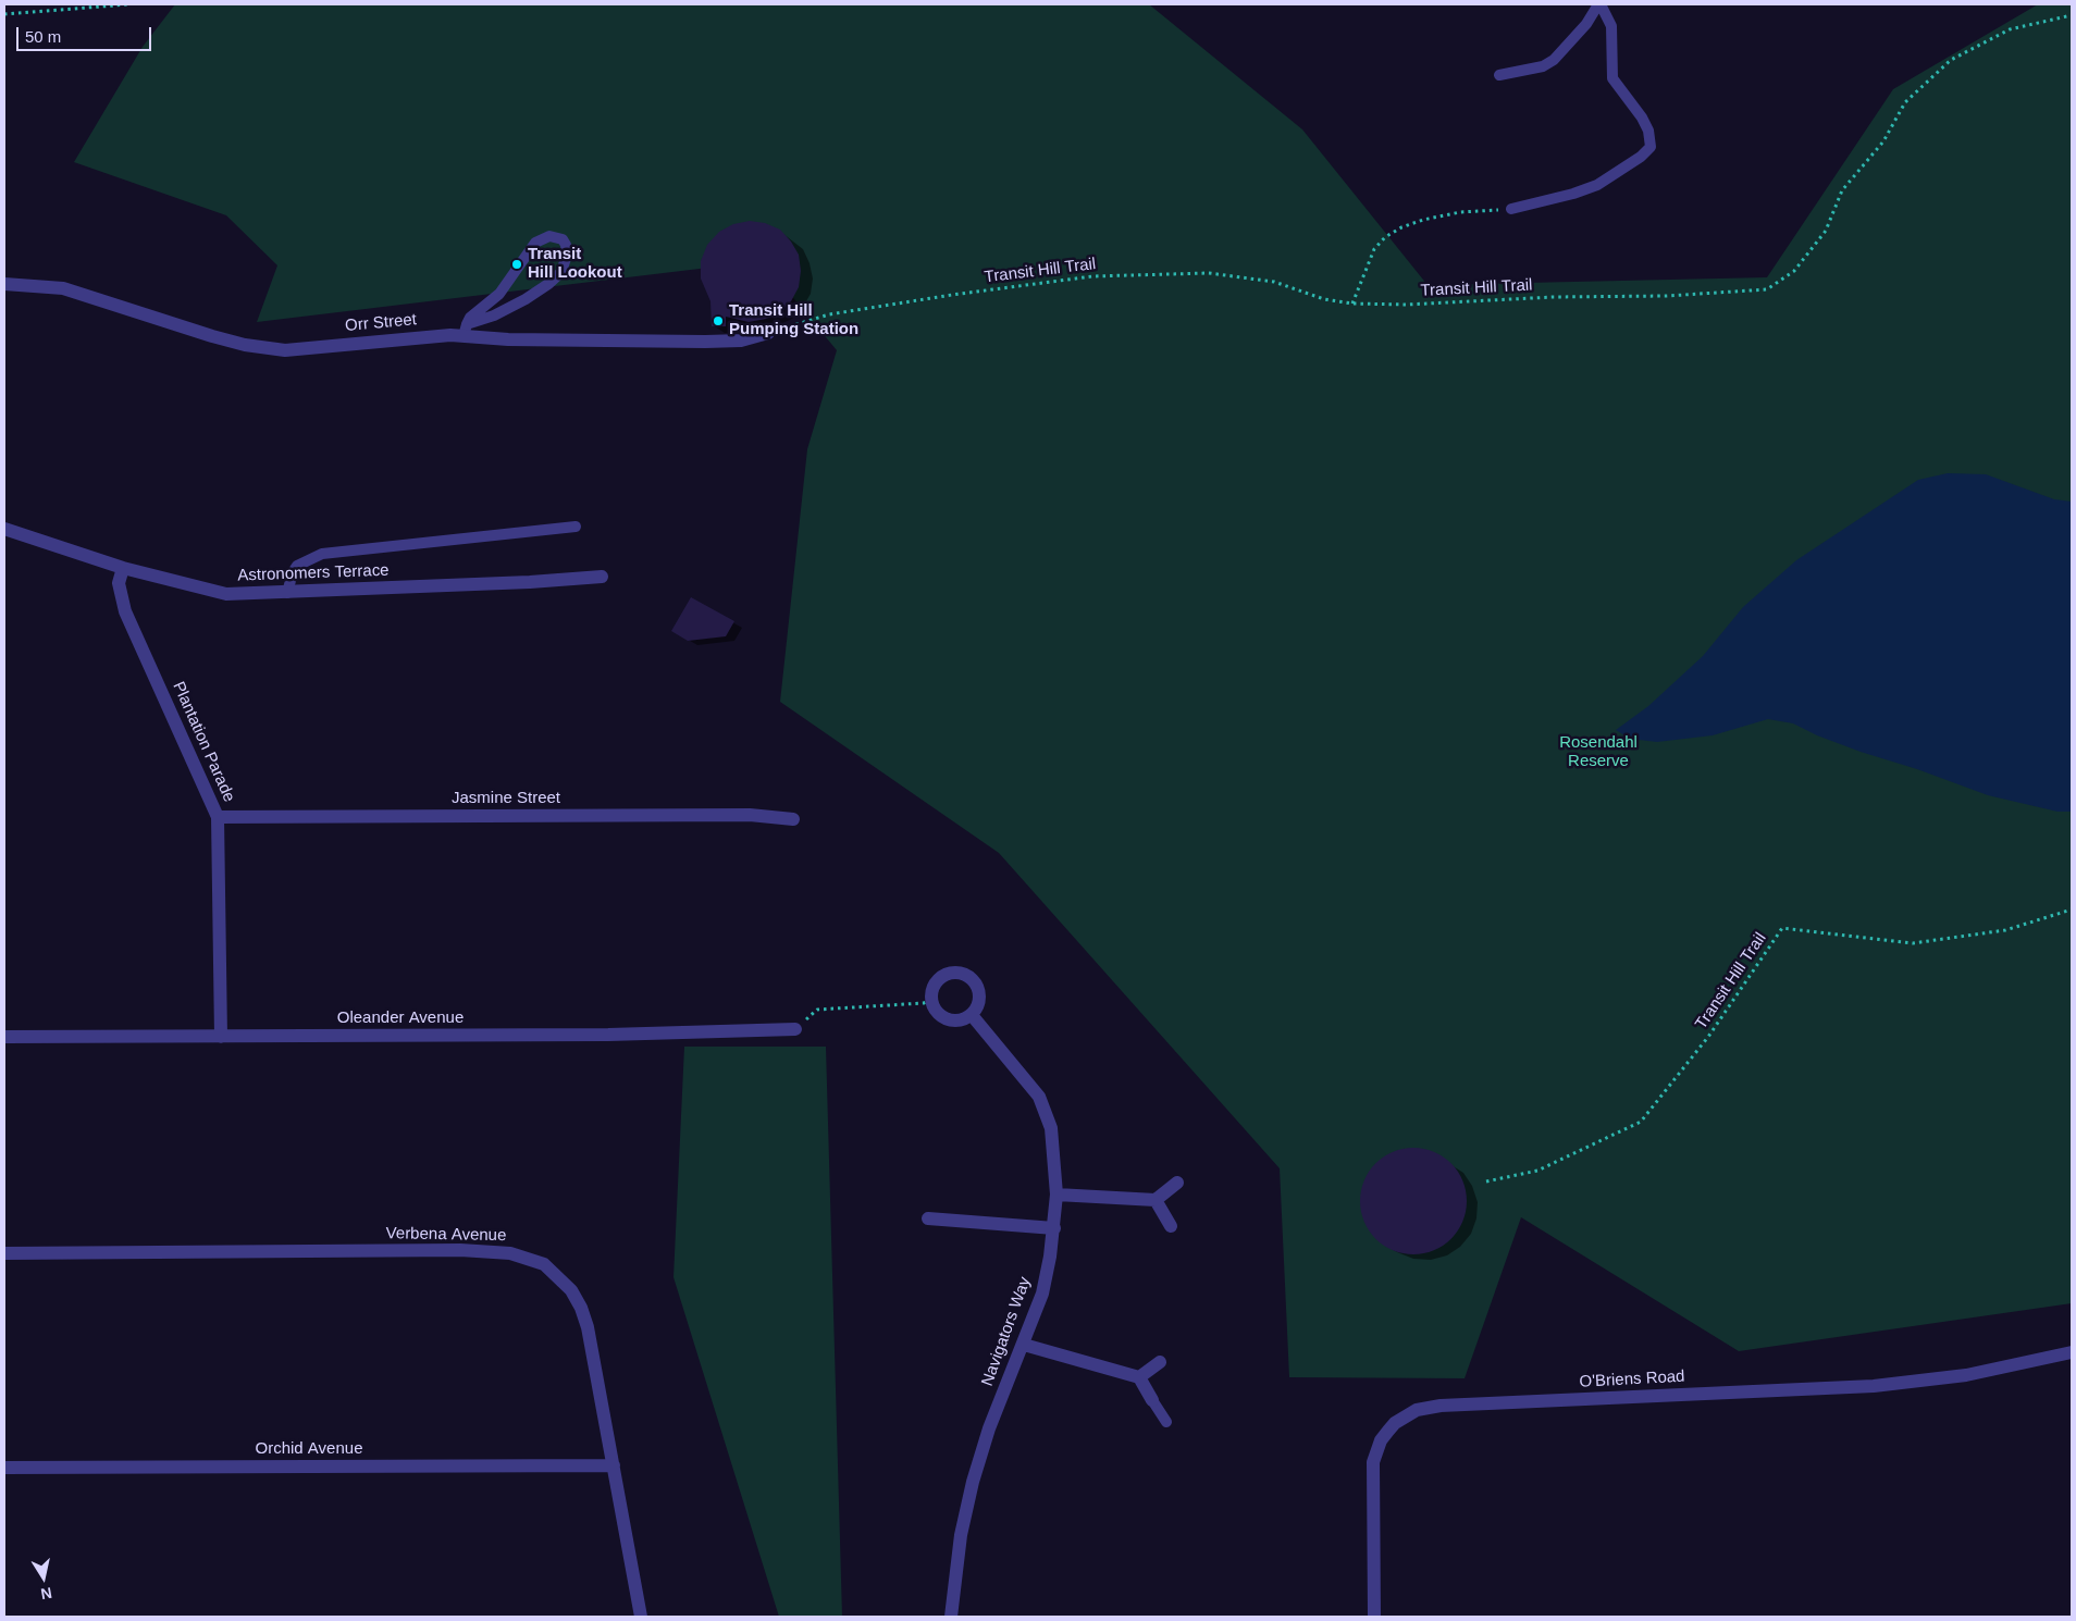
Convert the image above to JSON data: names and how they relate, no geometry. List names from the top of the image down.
{
  "streets": {
    "street": [
      "Orr Street",
      "Astronomers Terrace",
      "Plantation Parade",
      "Jasmine Street",
      "Oleander Avenue",
      "Verbena Avenue",
      "Navigators Way",
      "O'Briens Road",
      "Orchid Avenue"
    ],
    "path": ["Transit Hill Trail"]
  },
  "crossings": [
    ["Transit Hill Trail", "Orr Street"],
    ["Astronomers Terrace", "Plantation Parade"],
    ["Plantation Parade", "Jasmine Street"],
    ["Plantation Parade", "Oleander Avenue"],
    ["Verbena Avenue", "Orchid Avenue"]
  ],
  "parks": ["Rosendahl Reserve"],
  "places": ["Transit Hill Lookout", "Transit Hill Pumping Station"],
  "scale_bar": "50 m",
  "north": "bottom"
}
